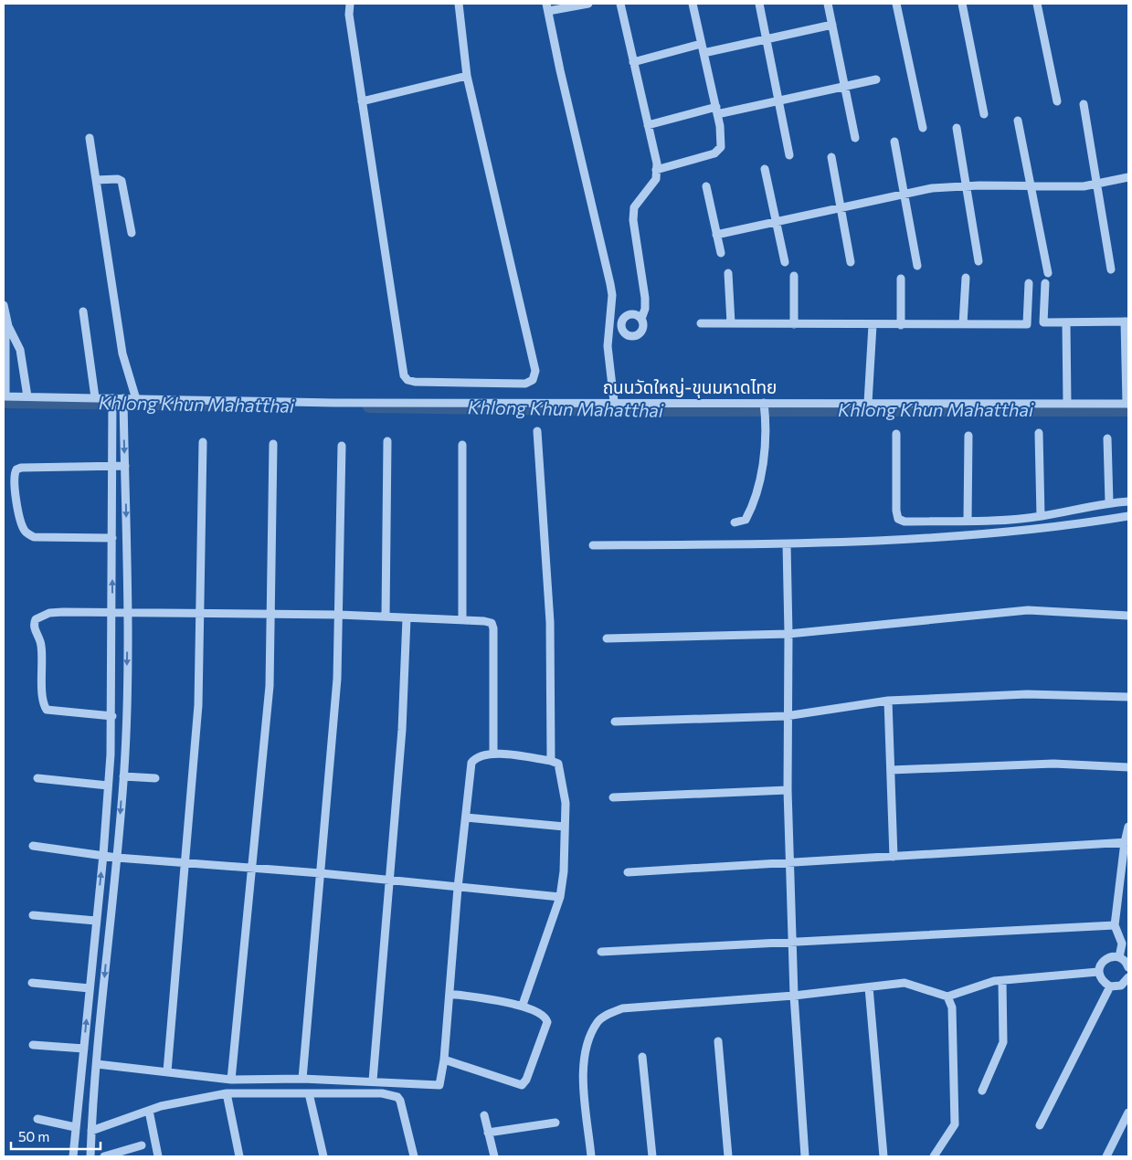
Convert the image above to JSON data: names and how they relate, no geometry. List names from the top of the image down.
{
  "streets": {
    "street": ["ถนนวัดใหญ่-ขุนมหาดไทย"]
  },
  "water": ["Khlong Khun Mahatthai"],
  "scale_bar": "50 m"
}
